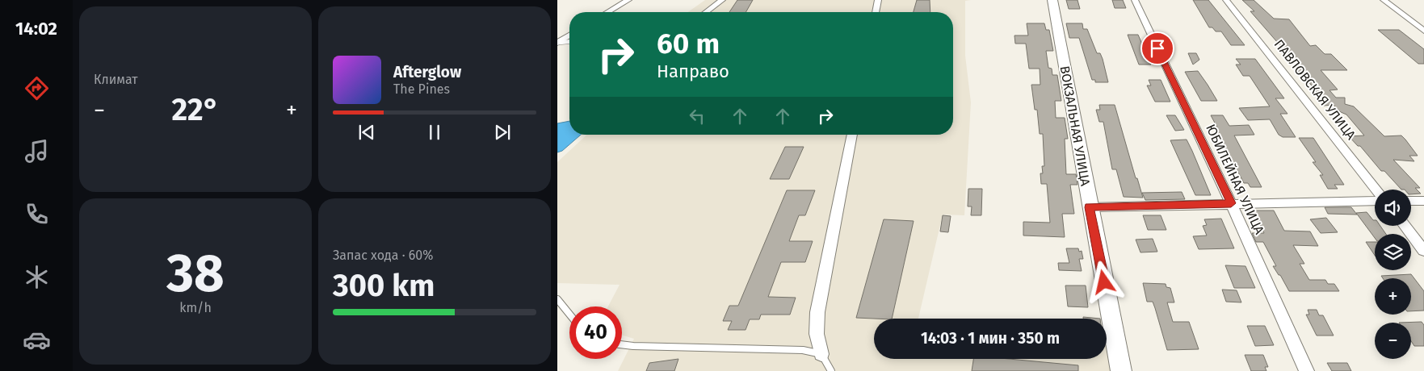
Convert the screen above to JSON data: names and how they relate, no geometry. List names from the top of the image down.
{
  "streets": {
    "street": ["ПАВЛОВСКАЯ УЛИЦА", "ВОКЗАЛЬНАЯ УЛИЦА", "ЮБИЛЕЙНАЯ УЛИЦА"]
  },
  "page": {
    "tabs": "14:02",
    "tile": [
      "Климат",
      ["38", "km/h"],
      ["Запас хода · 60%", "300 km"]
    ],
    "turn": ["60 m", "Направо"],
    "song": ["Afterglow", "The Pines"],
    "heat": ["−", "22°", "+"],
    "map_buttons": ["+", "−"],
    "limit": "40",
    "trip": "14:03 · 1 мин · 350 m"
  }
}
